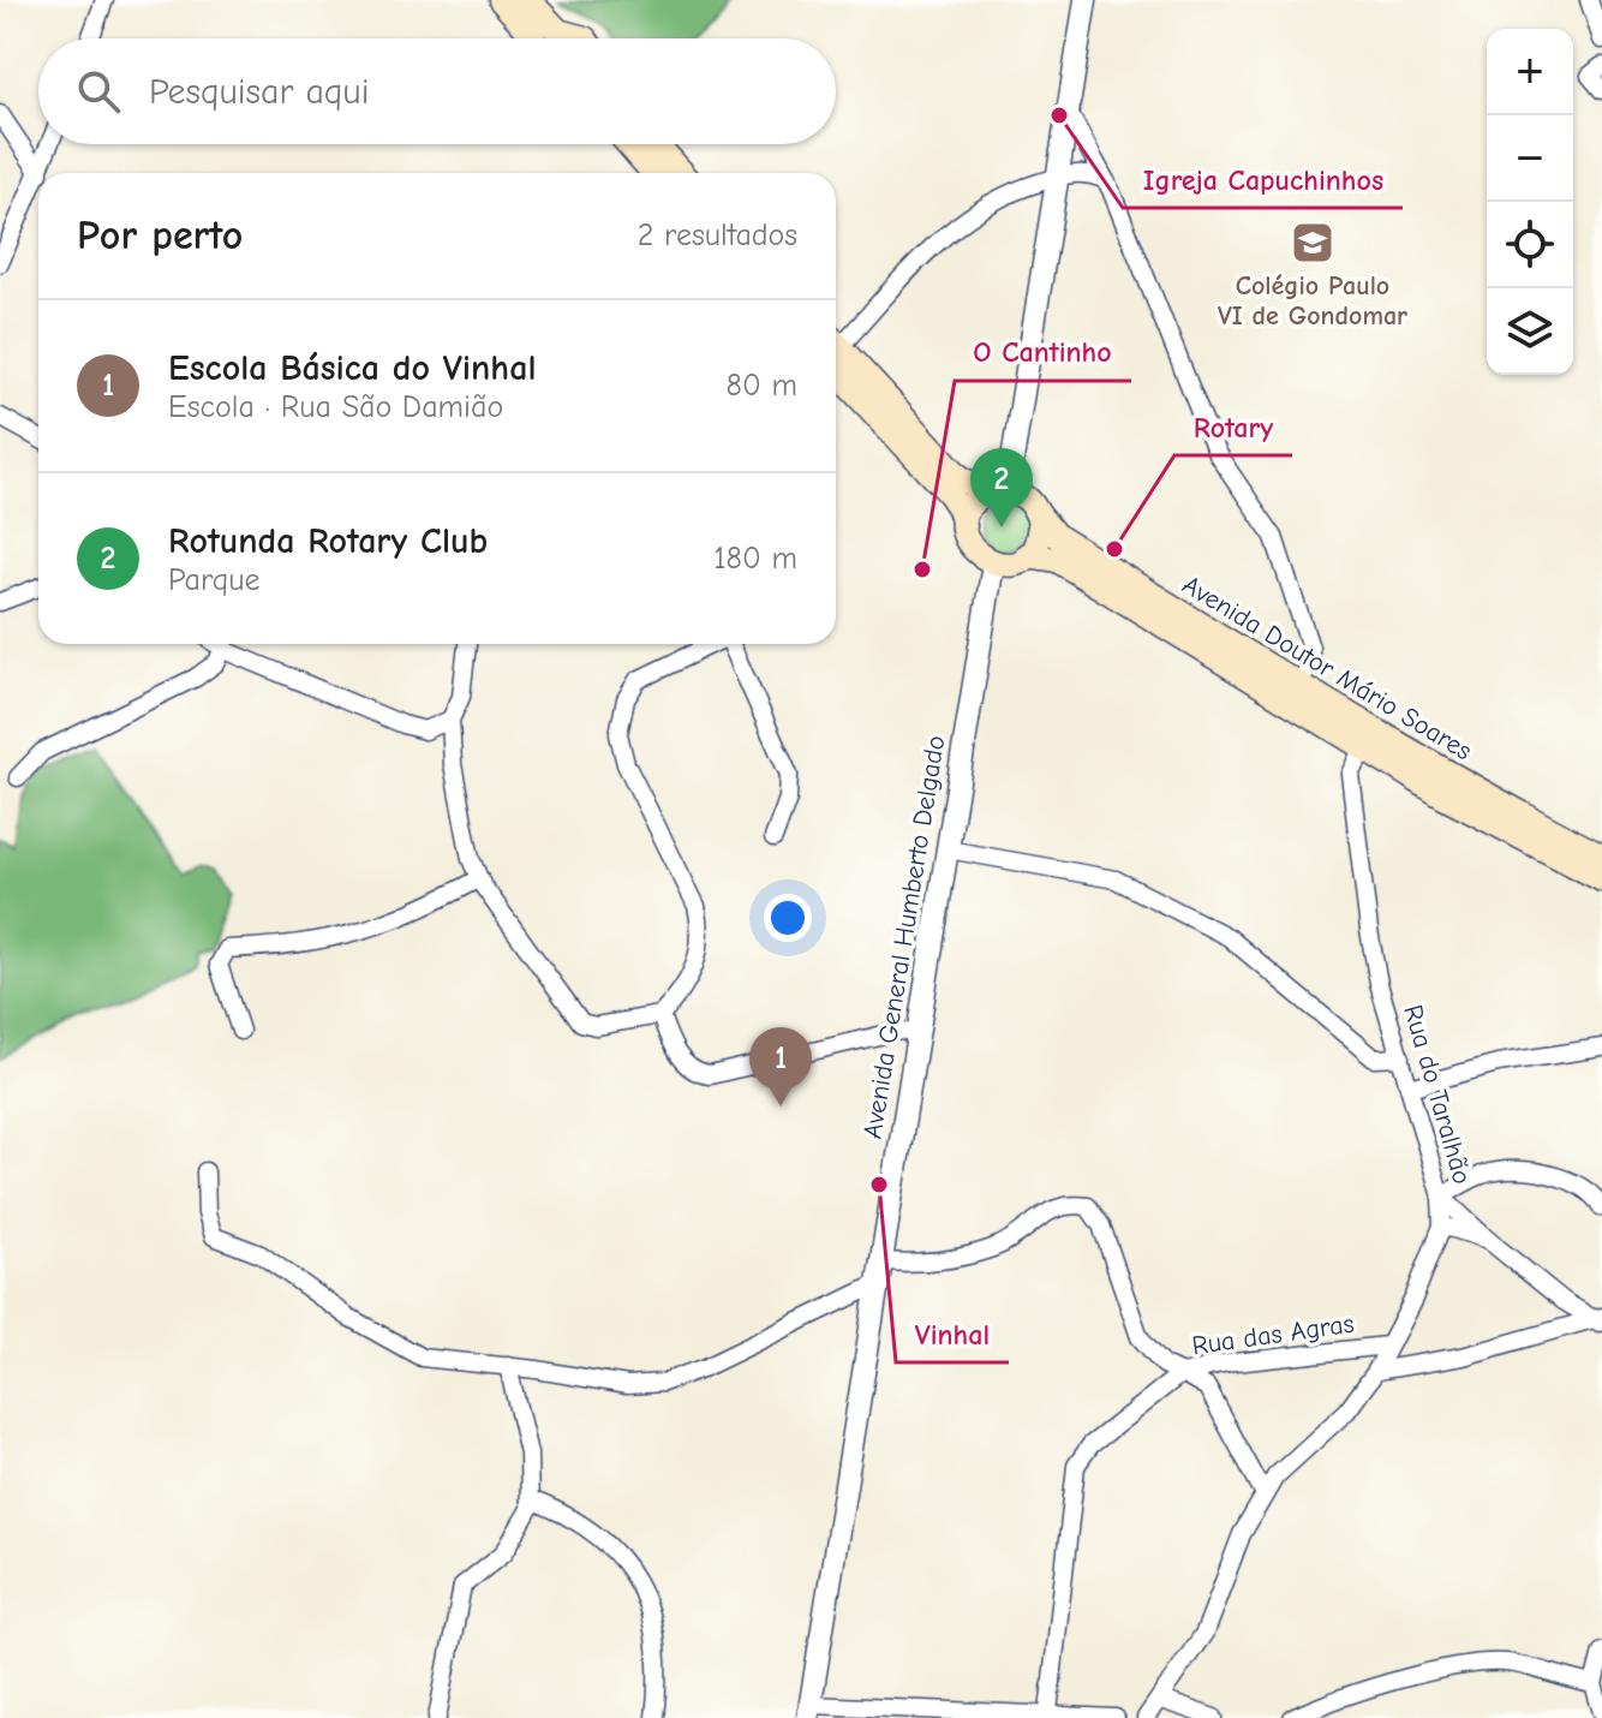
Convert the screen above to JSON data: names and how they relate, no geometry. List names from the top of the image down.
{
  "streets": {
    "main road": ["Avenida Doutor Mário Soares"],
    "street": ["Avenida General Humberto Delgado", "Rua do Taralhão", "Rua das Agras"]
  },
  "crossings": [
    ["Avenida Doutor Mário Soares", "Avenida General Humberto Delgado"],
    ["Avenida Doutor Mário Soares", "Rua do Taralhão"],
    ["Avenida General Humberto Delgado", "Rua das Agras"],
    ["Rua do Taralhão", "Rua das Agras"]
  ],
  "places": {
    "other": [
      "Igreja Capuchinhos",
      "Rotary",
      "O Cantinho",
      "Vinhal"
    ],
    "school or university": ["Colégio Paulo VI de Gondomar"]
  },
  "page": {
    "map_buttons": ["+", "−"],
    "search": "Pesquisar aqui",
    "heading": ["Por perto", "2 resultados"],
    "list": [
      {
        "mark": "1",
        "name": "Escola Básica do Vinhal",
        "note": "Escola · Rua São Damião",
        "value": "80 m"
      },
      {
        "mark": "2",
        "name": "Rotunda Rotary Club",
        "note": "Parque",
        "value": "180 m"
      }
    ],
    "pins": ["2", "1"]
  }
}
